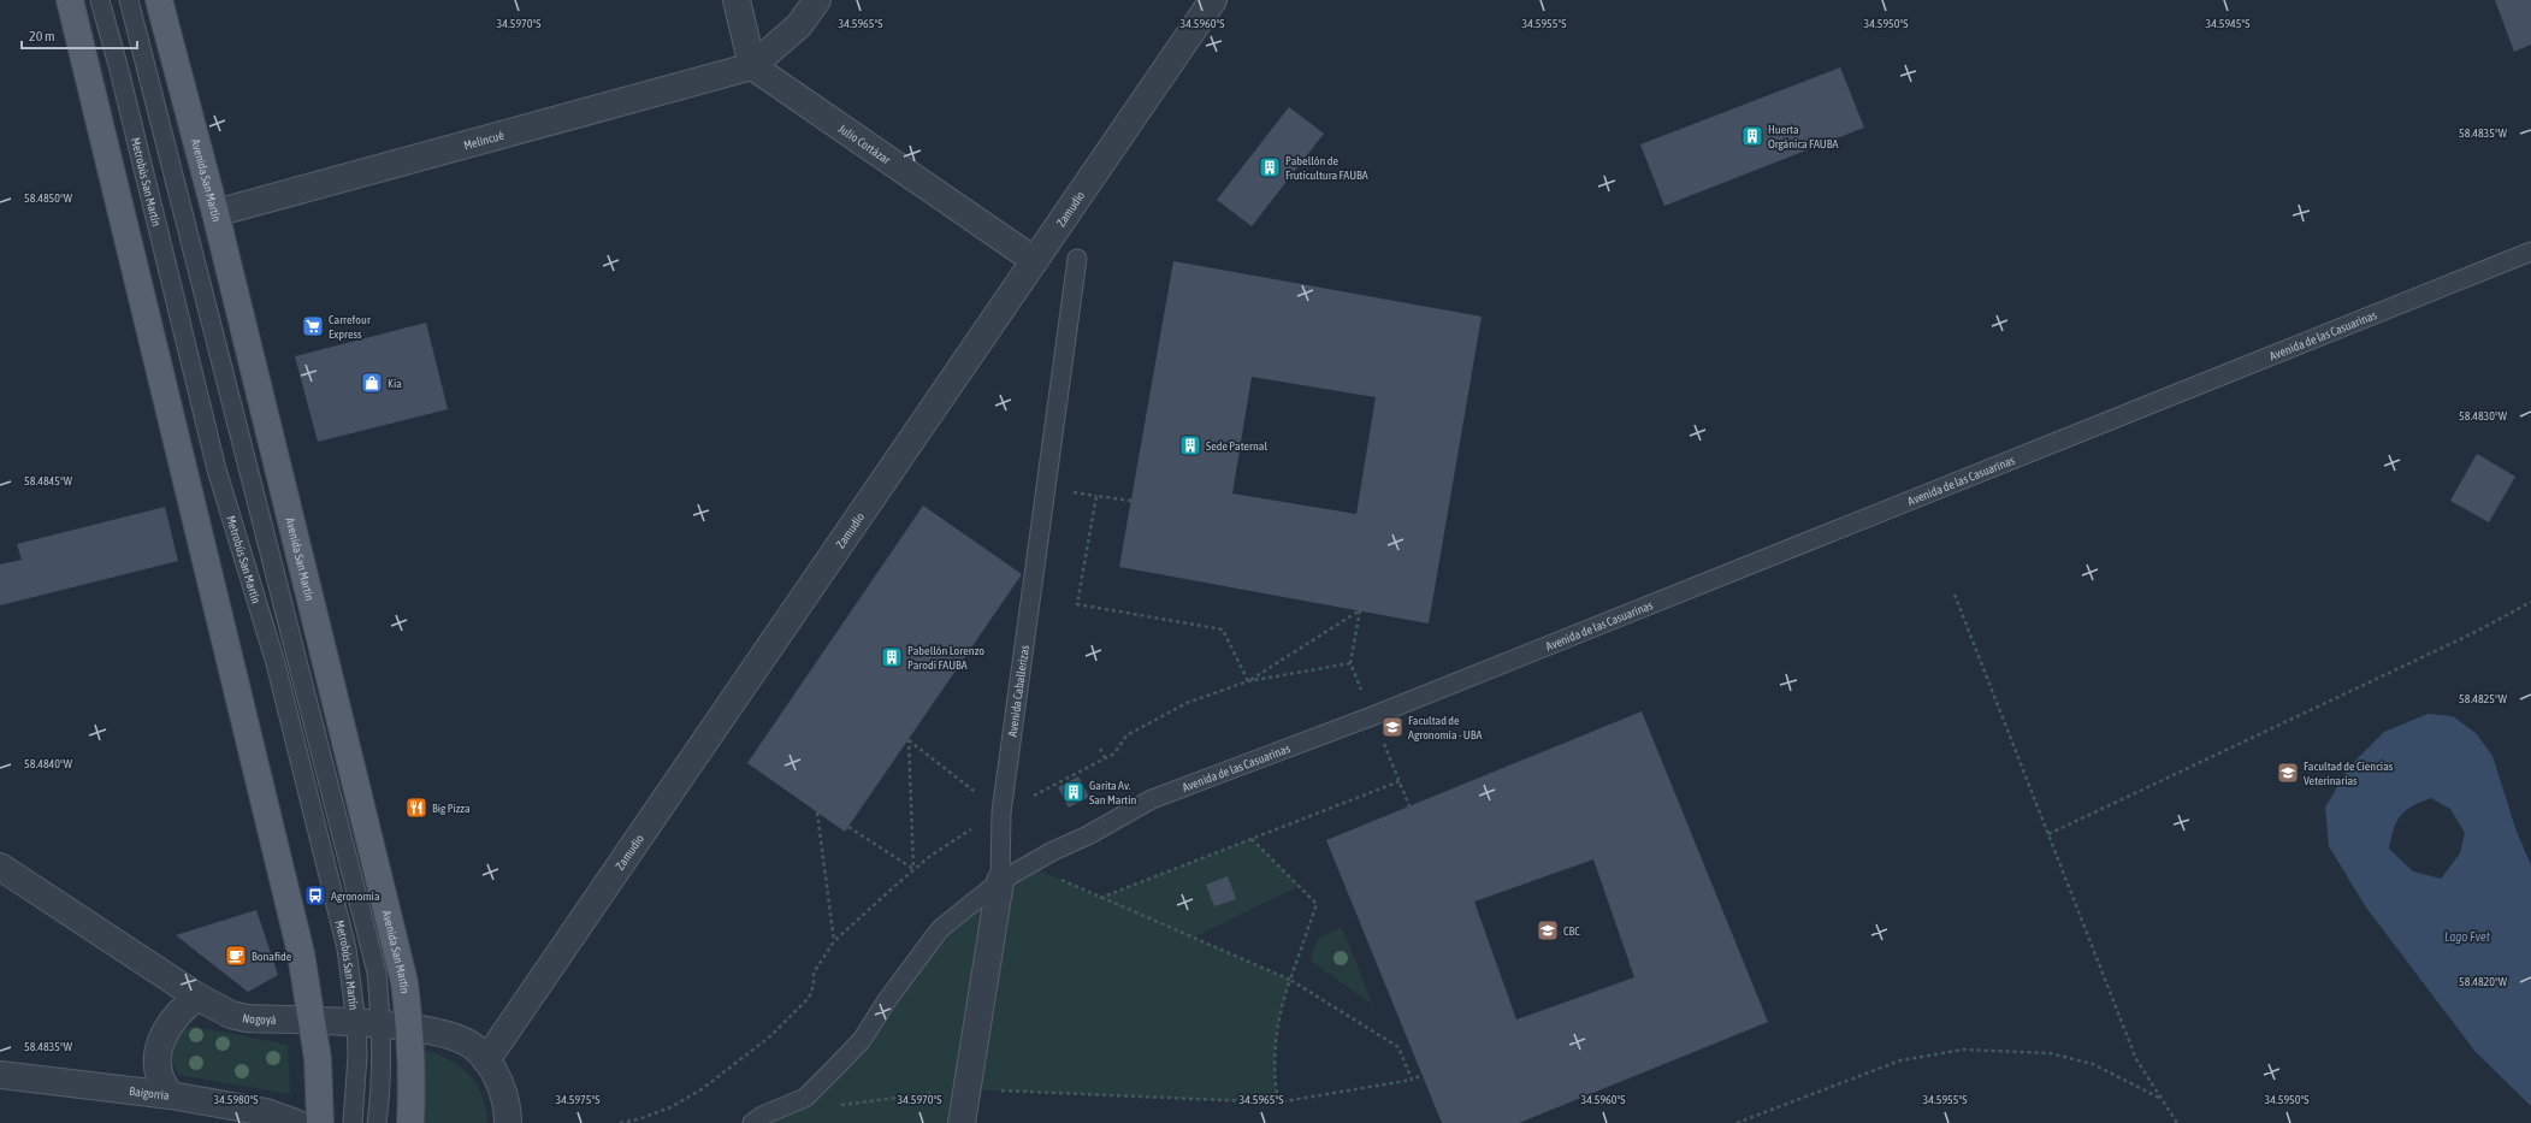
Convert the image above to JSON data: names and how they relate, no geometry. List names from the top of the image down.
{
  "streets": {
    "main road": ["Avenida San Martín"],
    "street": [
      "Melincué",
      "Julio Cortázar",
      "Zamudio",
      "Avenida Caballerizas",
      "Nogoyá",
      "Baigorria"
    ],
    "lane": ["Metrobús San Martín", "Avenida de las Casuarinas"]
  },
  "crossings": [
    ["Melincué", "Julio Cortázar"],
    ["Melincué", "Avenida San Martín"],
    ["Julio Cortázar", "Zamudio"],
    ["Avenida San Martín", "Nogoyá"],
    ["Metrobús San Martín", "Nogoyá"],
    ["Zamudio", "Nogoyá"],
    ["Avenida de las Casuarinas", "Avenida Caballerizas"]
  ],
  "water": ["Lago Fvet"],
  "places": {
    "building": [
      "Huerta Orgánica FAUBA",
      "Pabellón de Fruticultura FAUBA",
      "Sede Paternal",
      "Pabellón Lorenzo Parodi FAUBA",
      "Garita Av. San Martín"
    ],
    "supermarket": ["Carrefour Express"],
    "shop": ["Kia"],
    "school or university": ["Facultad de Agronomía - UBA", "Facultad de Ciencias Veterinarias", "CBC"],
    "restaurant": ["Big Pizza"],
    "bus stop": ["Agronomía"],
    "cafe": ["Bonafide"]
  },
  "scale_bar": "20 m",
  "coordinates": [
    "34.5970°S",
    "34.5965°S",
    "34.5950°S",
    "34.5945°S",
    "34.5960°S",
    "34.5955°S",
    "58.4835°W",
    "58.4850°W",
    "58.4830°W",
    "58.4845°W",
    "58.4825°W",
    "58.4840°W",
    "58.4820°W",
    "34.5980°S",
    "34.5975°S"
  ]
}
